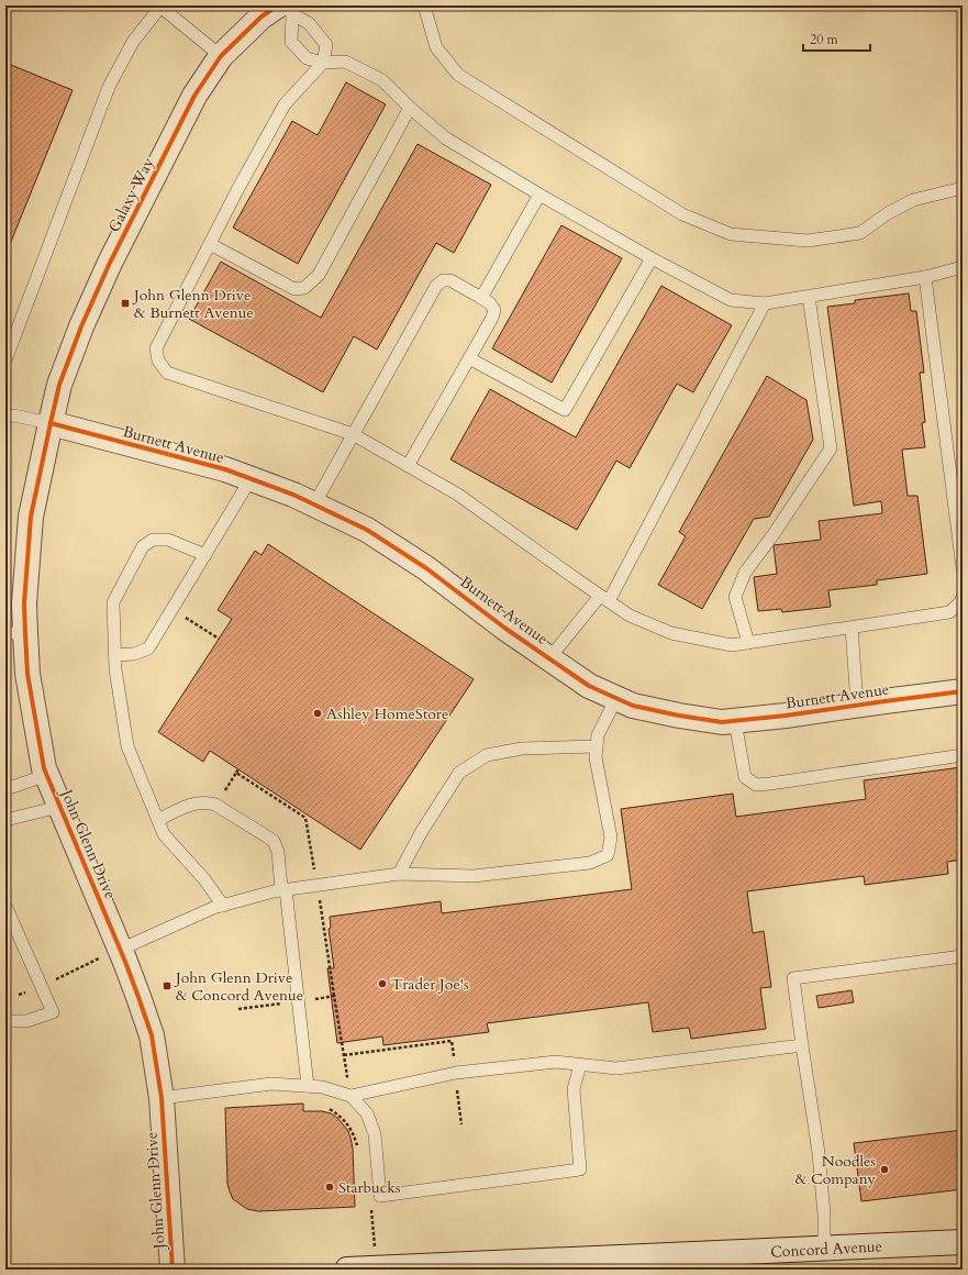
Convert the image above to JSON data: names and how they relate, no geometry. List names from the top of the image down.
{
  "streets": {
    "street": [
      "Galaxy Way",
      "Burnett Avenue",
      "John Glenn Drive",
      "Concord Avenue"
    ]
  },
  "crossings": [
    ["Galaxy Way", "Burnett Avenue"],
    ["Galaxy Way", "John Glenn Drive"],
    ["Burnett Avenue", "John Glenn Drive"]
  ],
  "places": {
    "transit": ["John Glenn Drive & Burnett Avenue", "John Glenn Drive & Concord Avenue"],
    "other": [
      "Ashley HomeStore",
      "Trader Joe's",
      "Noodles & Company",
      "Starbucks"
    ]
  },
  "scale_bar": "20 m"
}
